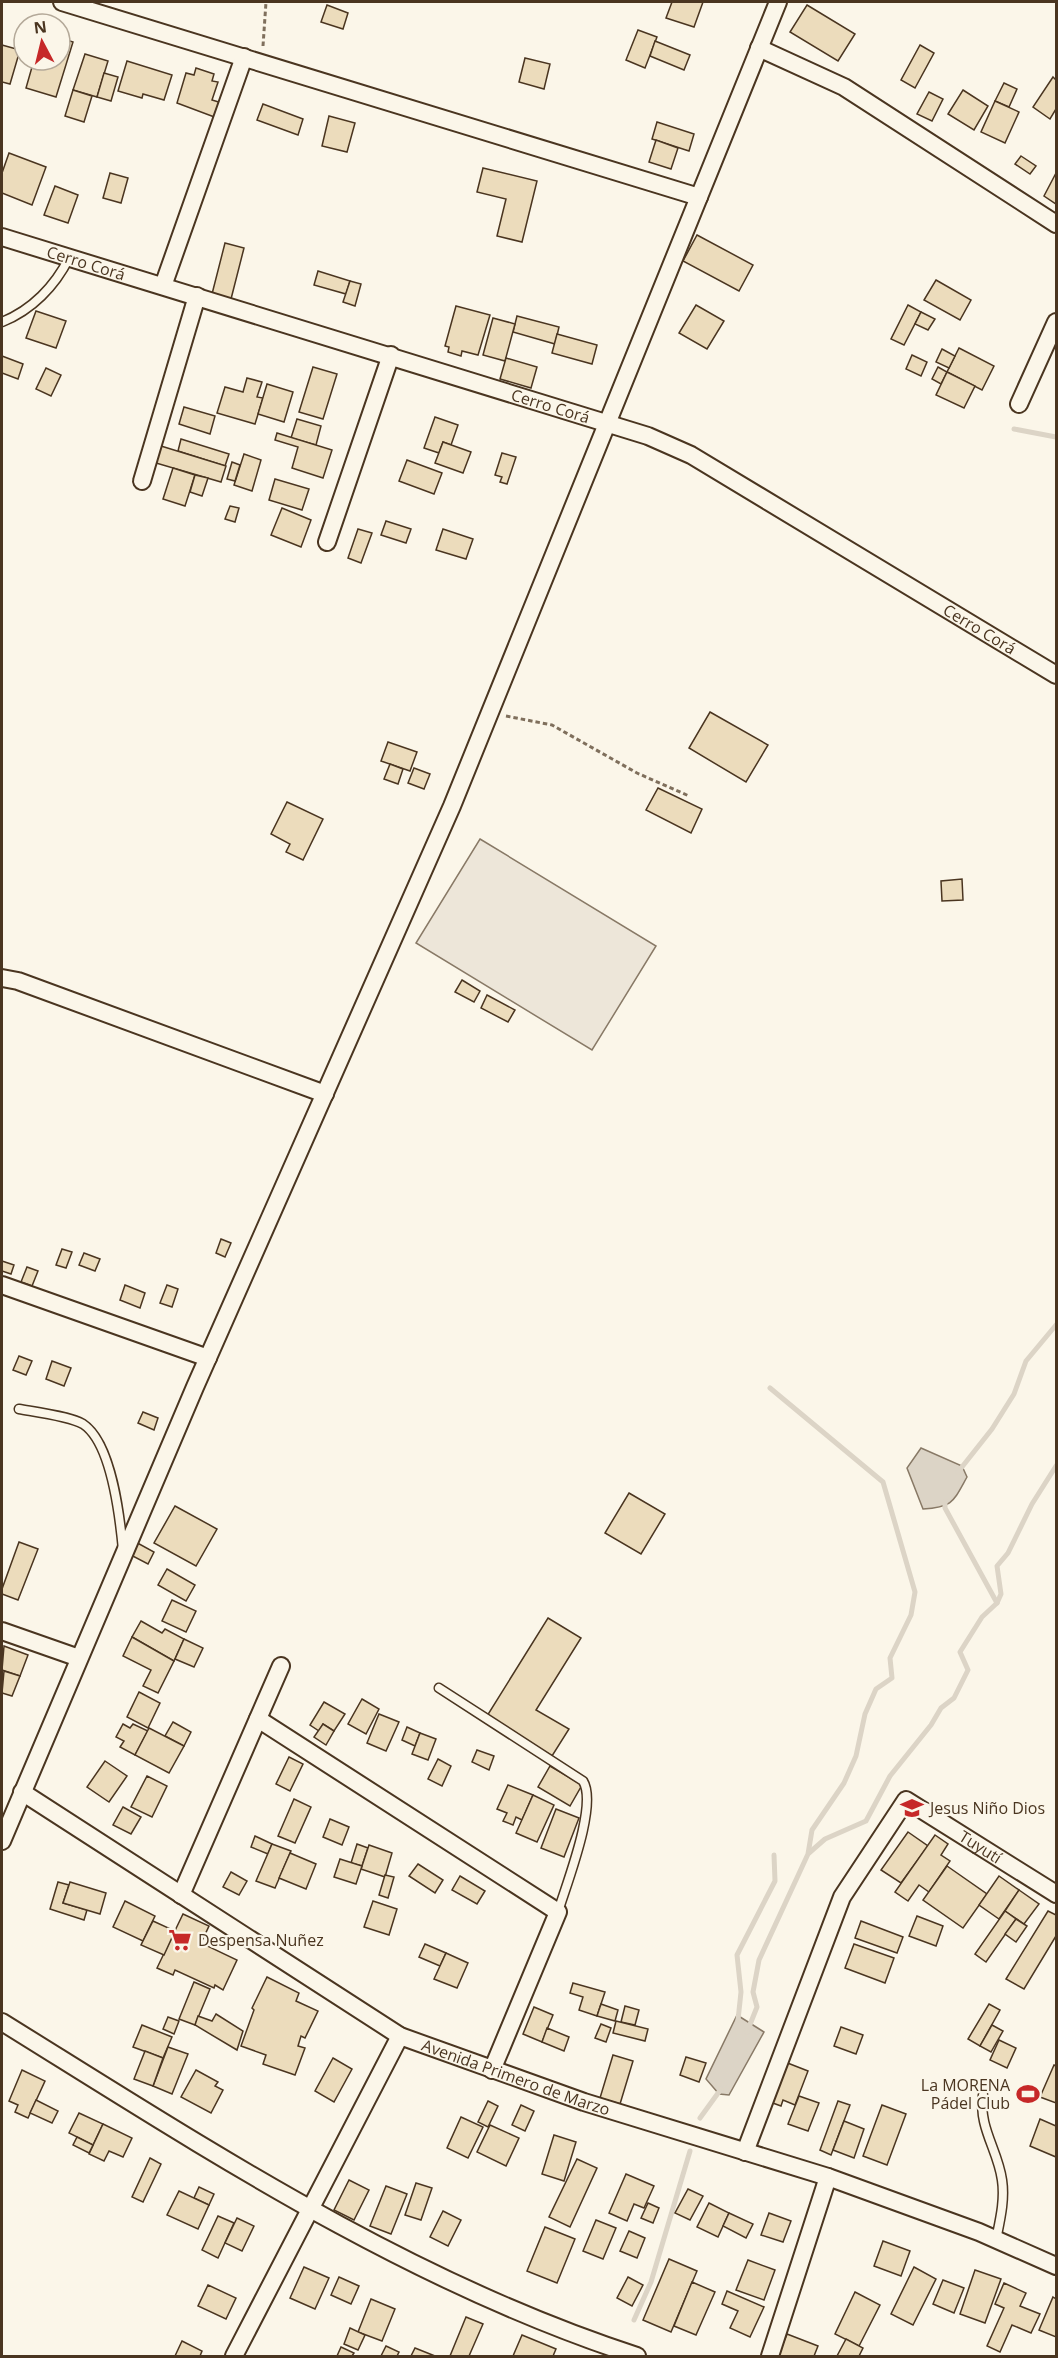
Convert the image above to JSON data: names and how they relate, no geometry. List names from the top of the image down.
{
  "streets": {
    "street": ["Cerro Corá", "Tuyutí", "Avenida Primero de Marzo"]
  },
  "crossings": [
    ["Tuyutí", "Avenida Primero de Marzo"]
  ],
  "places": {
    "school or university": ["Jesus Niño Dios"],
    "supermarket": ["Despensa Nuñez"],
    "sports": ["La MORENA Pádel Club"]
  },
  "north": "top"
}
